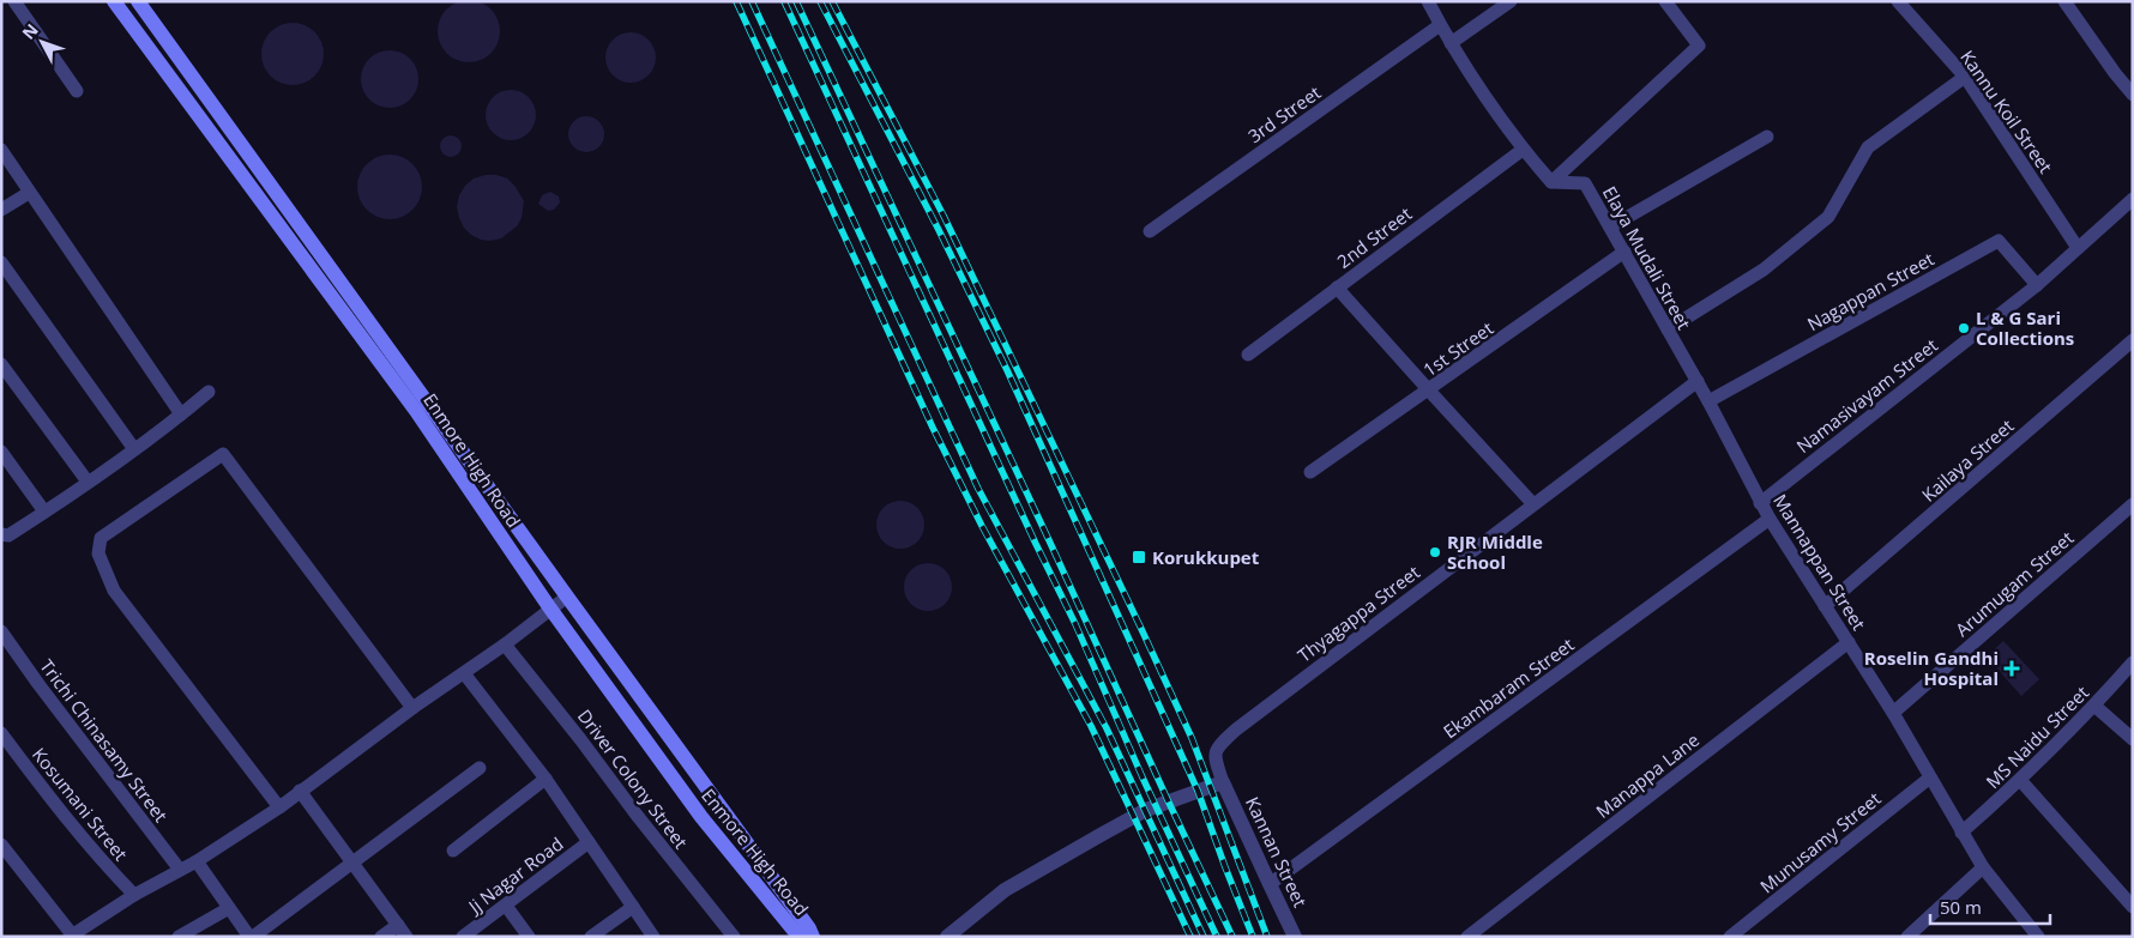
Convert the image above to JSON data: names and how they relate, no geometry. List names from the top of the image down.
{
  "streets": {
    "main road": ["Enmore High Road"],
    "street": [
      "Kannu Koil Street",
      "3rd Street",
      "2nd Street",
      "Elaya Mudali Street",
      "Nagappan Street",
      "1st Street",
      "Namasivayam Street",
      "Kailaya Street",
      "Mannappan Street",
      "Arumugam Street",
      "Thyagappa Street",
      "Ekambaram Street",
      "MS Naidu Street",
      "Trichi Chinasamy Street",
      "Manappa Lane",
      "Driver Colony Street",
      "Kosumani Street",
      "Munusamy Street",
      "Kannan Street",
      "Jj Nagar Road"
    ]
  },
  "crossings": [
    ["Kannu Koil Street", "Namasivayam Street"],
    ["Elaya Mudali Street", "1st Street"],
    ["Elaya Mudali Street", "Mannappan Street"],
    ["Elaya Mudali Street", "Thyagappa Street"],
    ["Nagappan Street", "Namasivayam Street"],
    ["Nagappan Street", "Mannappan Street"],
    ["Namasivayam Street", "Mannappan Street"],
    ["Kailaya Street", "Mannappan Street"],
    ["Mannappan Street", "Arumugam Street"],
    ["Mannappan Street", "Thyagappa Street"],
    ["Mannappan Street", "Ekambaram Street"],
    ["Mannappan Street", "MS Naidu Street"],
    ["Mannappan Street", "Manappa Lane"],
    ["Mannappan Street", "Munusamy Street"],
    ["Thyagappa Street", "Kannan Street"],
    ["Ekambaram Street", "Kannan Street"]
  ],
  "places": {
    "other": ["L & G Sari Collections", "RJR Middle School"],
    "transit": ["Korukkupet"],
    "health": ["Roselin Gandhi Hospital"]
  },
  "scale_bar": "50 m",
  "north": "top left"
}
